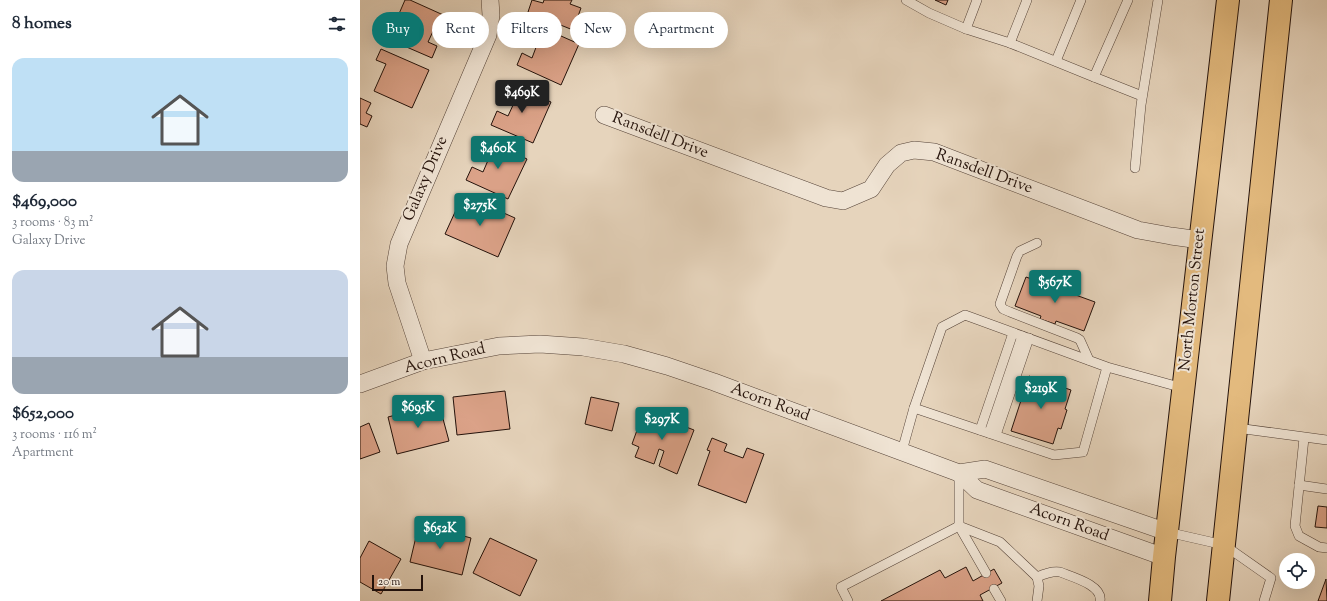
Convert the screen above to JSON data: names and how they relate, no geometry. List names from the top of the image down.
{
  "streets": {
    "main road": ["North Morton Street"],
    "street": ["Ransdell Drive", "Galaxy Drive", "Acorn Road"]
  },
  "crossings": [
    ["Ransdell Drive", "North Morton Street"],
    ["Galaxy Drive", "Acorn Road"],
    ["North Morton Street", "Acorn Road"]
  ],
  "scale_bar": "20 m",
  "page": {
    "heading": "8 homes",
    "chip": [
      "Buy",
      "Rent",
      "Filters",
      "New",
      "Apartment"
    ],
    "list": [
      {
        "name": "$469,000",
        "note": "3 rooms · 83 m² · Galaxy Drive"
      },
      {
        "name": "$652,000",
        "note": "3 rooms · 116 m² · Apartment"
      }
    ],
    "price": [
      "$469K",
      "$460K",
      "$275K",
      "$567K",
      "$219K",
      "$695K",
      "$297K",
      "$652K"
    ],
    "scale": "20 m"
  }
}
